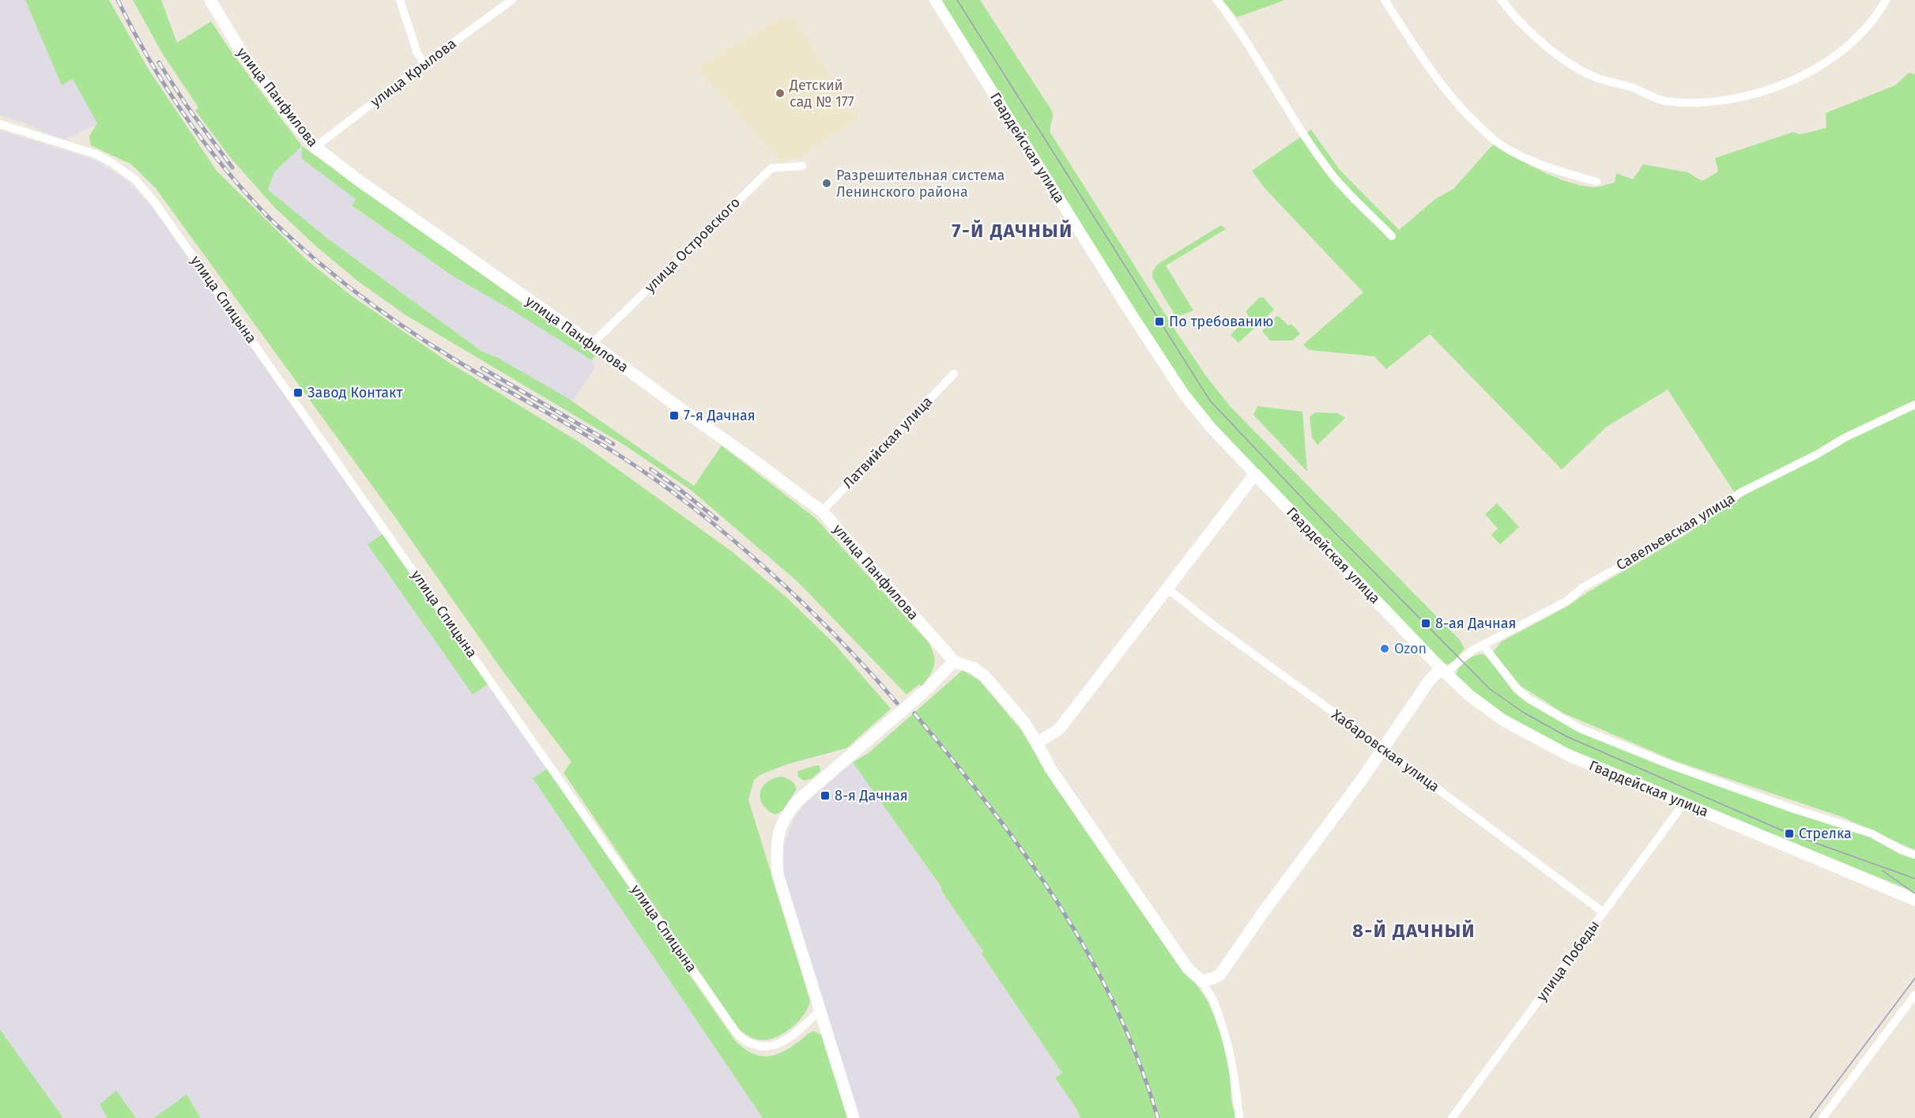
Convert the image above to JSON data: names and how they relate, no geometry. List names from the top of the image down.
{
  "streets": {
    "main road": ["улица Панфилова", "Гвардейская улица"],
    "street": [
      "улица Крылова",
      "улица Островского",
      "улица Спицына",
      "Латвийская улица",
      "Савельевская улица",
      "Хабаровская улица",
      "улица Победы"
    ]
  },
  "crossings": [
    ["улица Крылова", "улица Панфилова"],
    ["улица Панфилова", "улица Островского"],
    ["улица Панфилова", "Латвийская улица"],
    ["Гвардейская улица", "Савельевская улица"],
    ["Гвардейская улица", "улица Победы"],
    ["Хабаровская улица", "улица Победы"]
  ],
  "districts": ["7-Й ДАЧНЫЙ", "8-Й ДАЧНЫЙ"],
  "places": {
    "other": ["Детский сад № 177", "Разрешительная система Ленинского района", "Ozon"],
    "transit": [
      "По требованию",
      "Завод Контакт",
      "7-я Дачная",
      "8-ая Дачная",
      "8-я Дачная",
      "Стрелка"
    ]
  }
}
